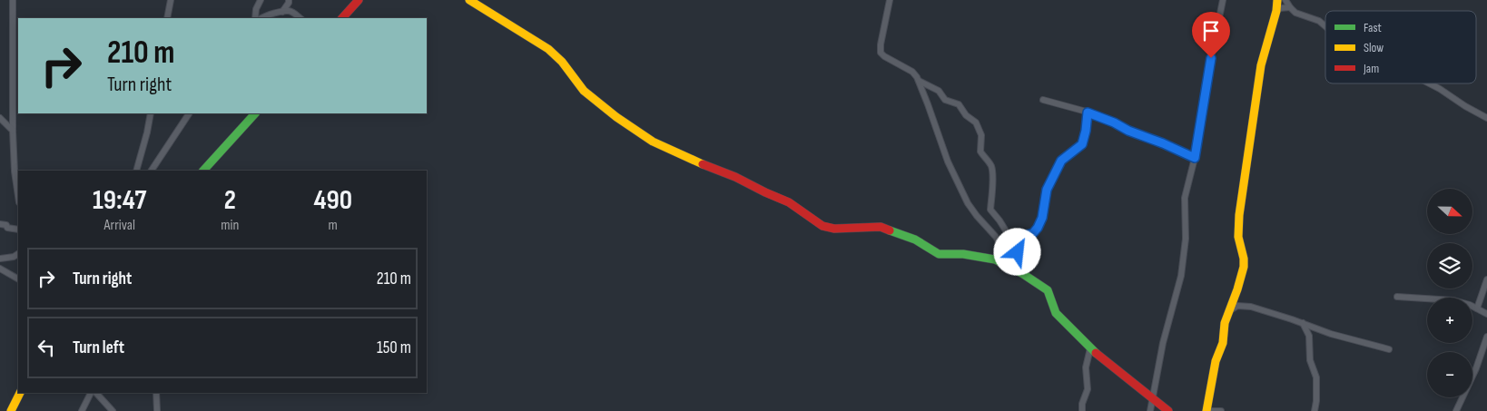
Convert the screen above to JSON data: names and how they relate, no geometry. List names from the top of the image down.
{
  "legend": ["Fast", "Slow", "Jam"],
  "north": "right",
  "page": {
    "turn": ["210 m", "Turn right"],
    "eta": [
      "19:47",
      "Arrival",
      "2",
      "min",
      "490",
      "m"
    ],
    "map_buttons": ["+", "−"],
    "list": [
      {
        "name": "Turn right",
        "value": "210 m"
      },
      {
        "name": "Turn left",
        "value": "150 m"
      }
    ]
  }
}
